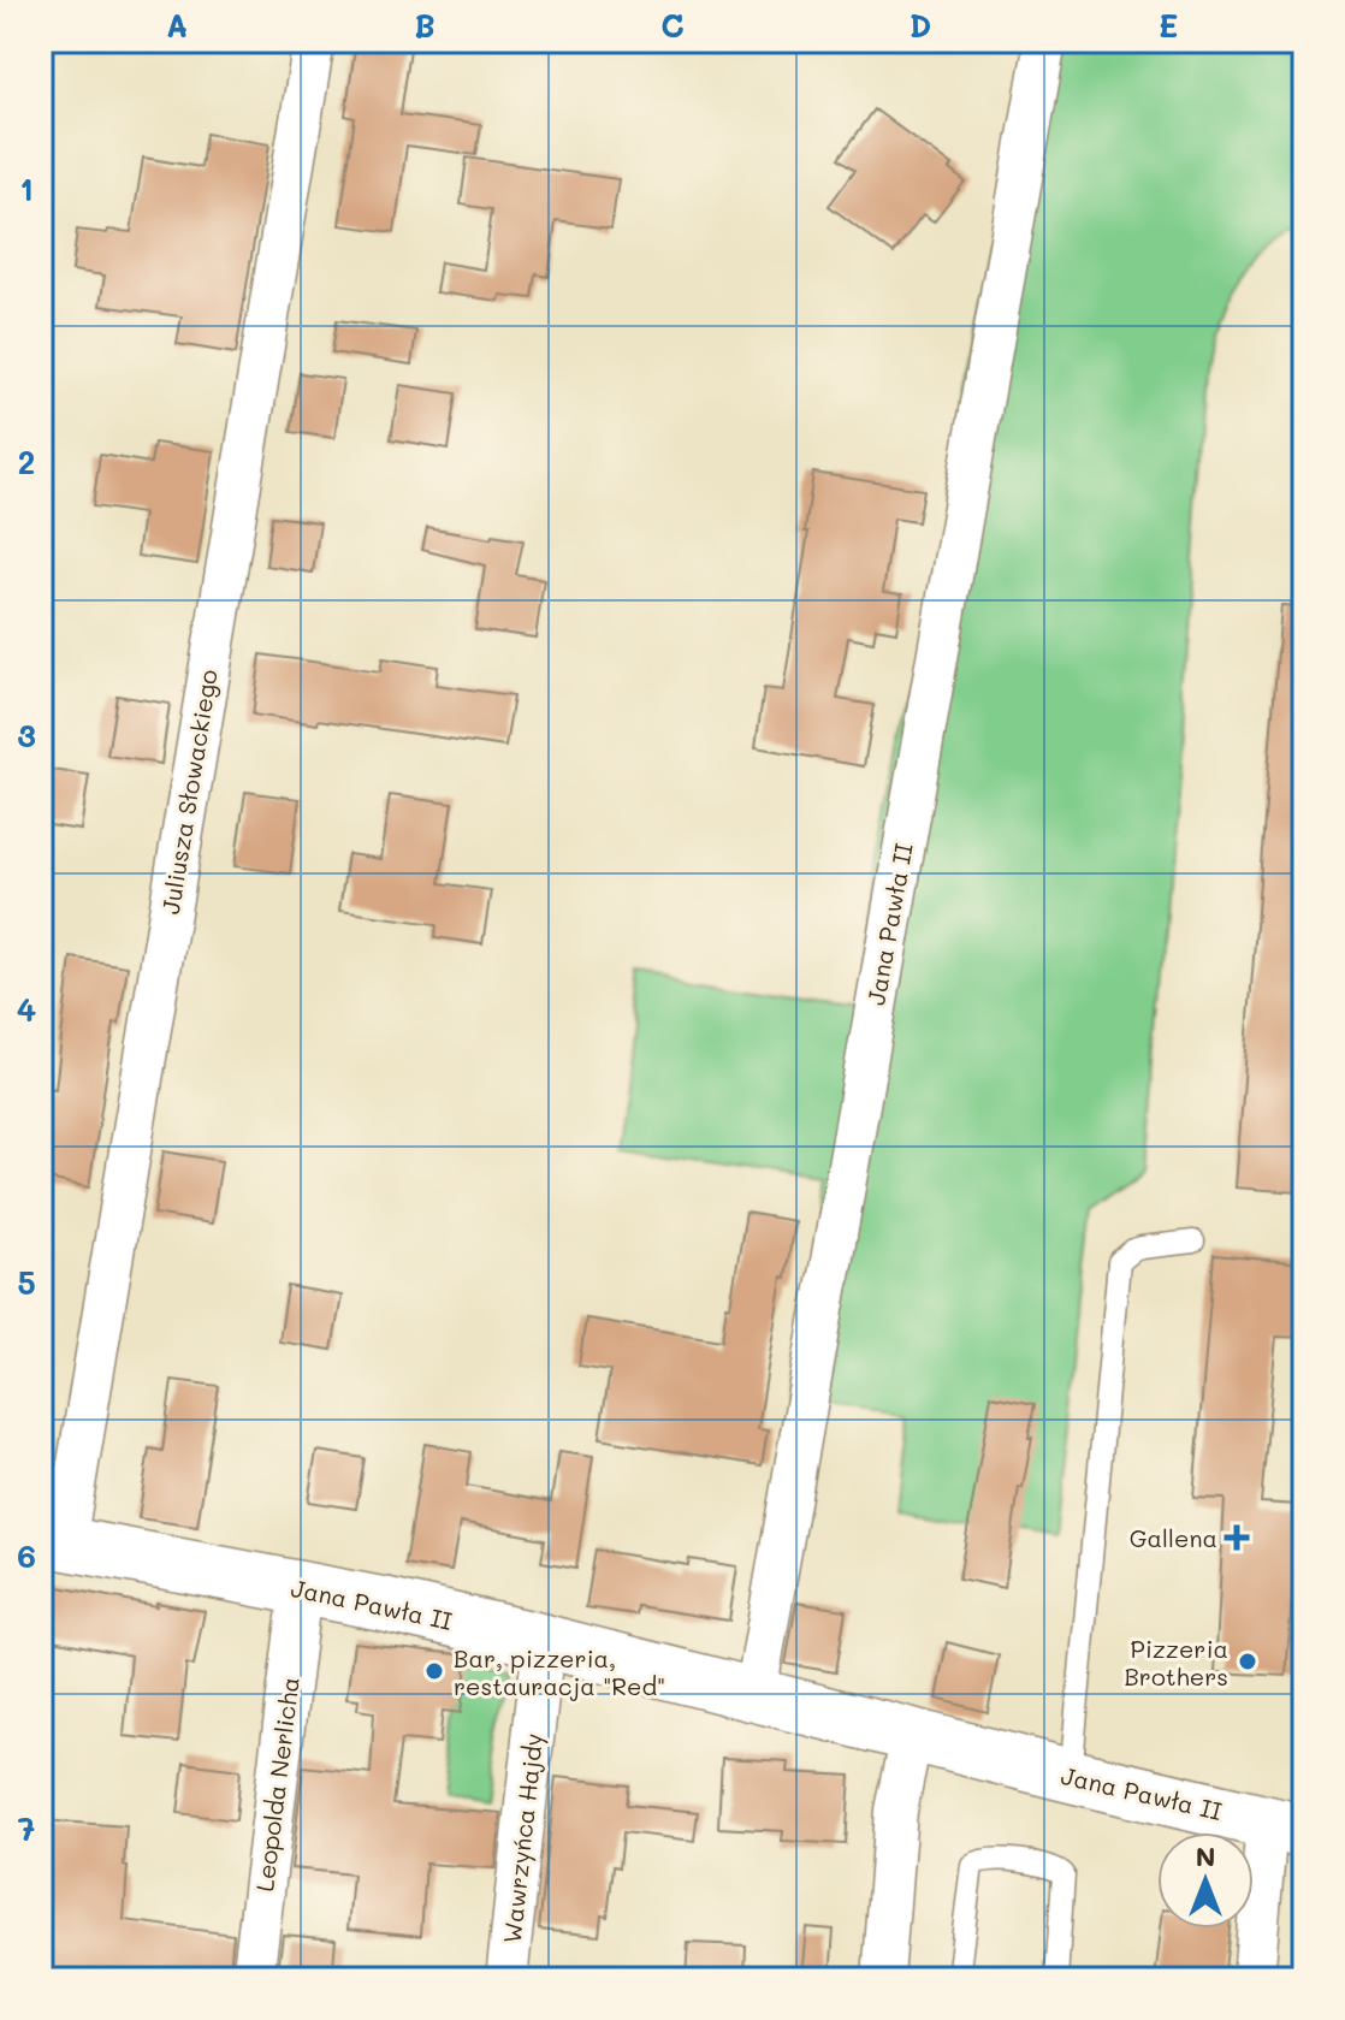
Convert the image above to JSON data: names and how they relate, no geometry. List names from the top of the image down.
{
  "streets": {
    "street": [
      "Juliusza Słowackiego",
      "Jana Pawła II",
      "Leopolda Nerlicha",
      "Wawrzyńca Hajdy"
    ]
  },
  "crossings": [
    ["Juliusza Słowackiego", "Jana Pawła II"],
    ["Jana Pawła II", "Leopolda Nerlicha"],
    ["Jana Pawła II", "Wawrzyńca Hajdy"]
  ],
  "places": {
    "health": ["Gallena"],
    "other": ["Pizzeria Brothers", "Bar, pizzeria, restauracja \"Red\""]
  },
  "north": "top",
  "grid": {
    "columns": [
      "A",
      "B",
      "C",
      "D",
      "E"
    ],
    "rows": [
      "1",
      "2",
      "3",
      "4",
      "5",
      "6",
      "7"
    ]
  }
}
